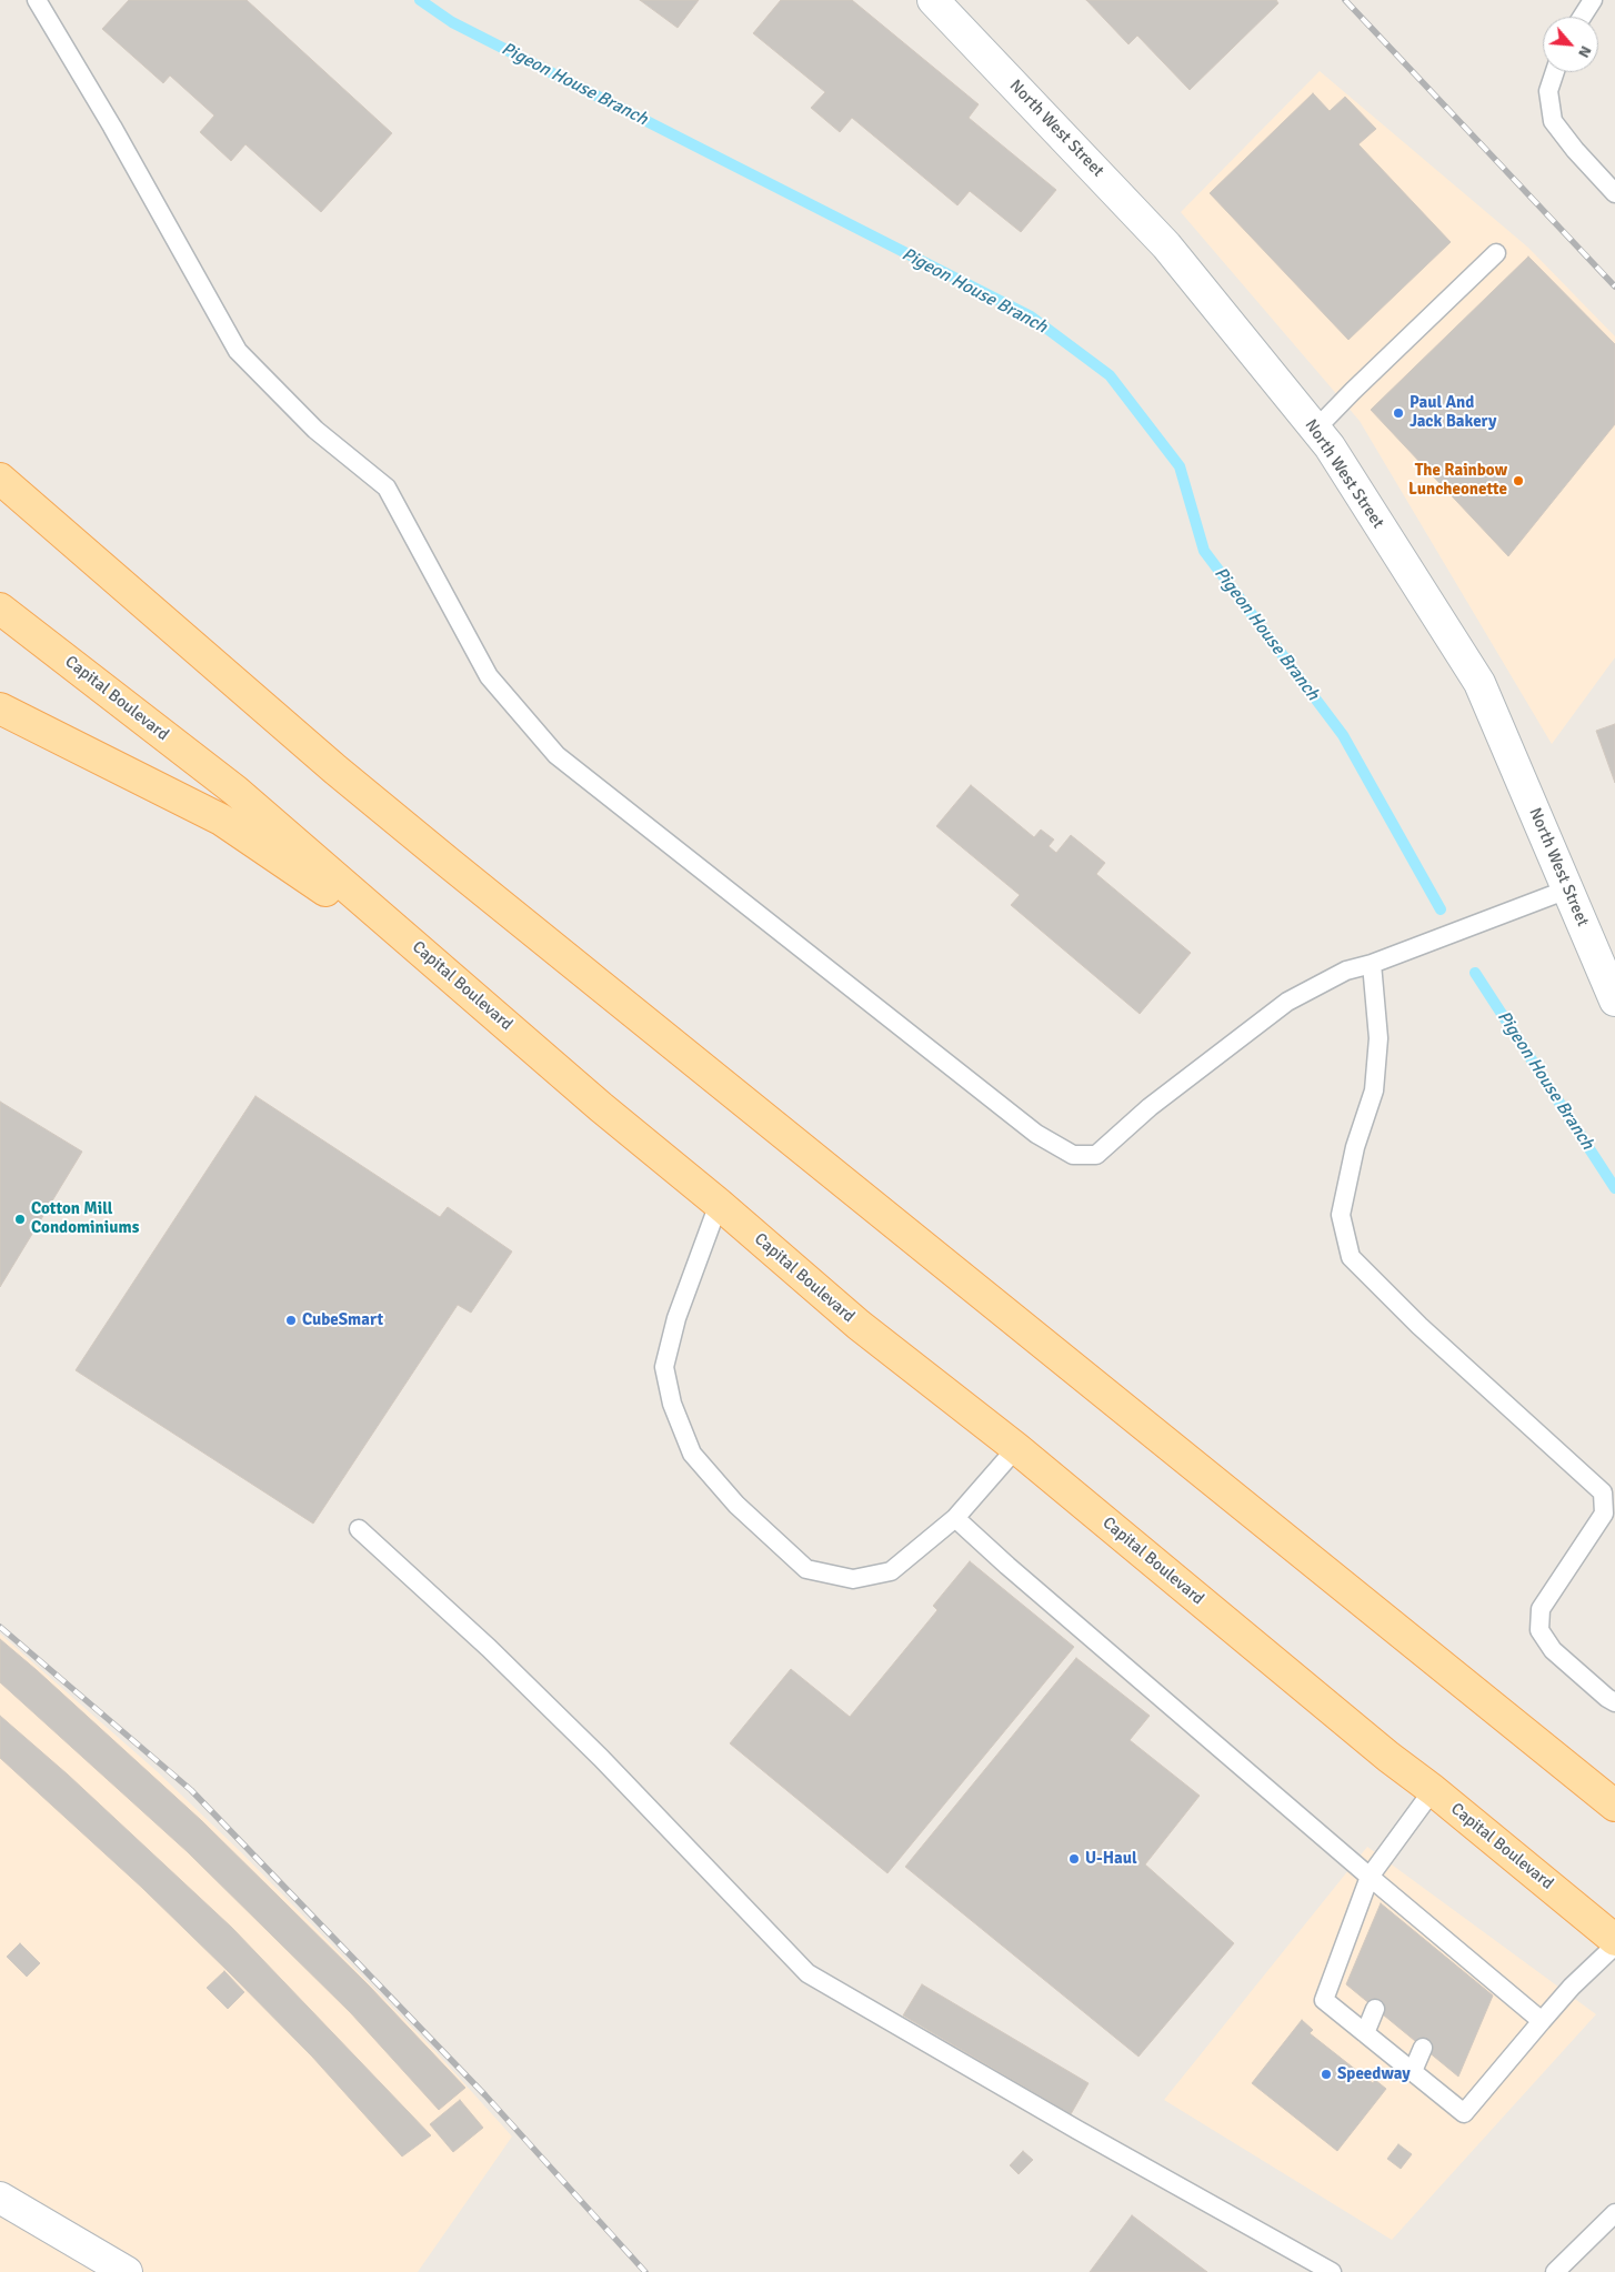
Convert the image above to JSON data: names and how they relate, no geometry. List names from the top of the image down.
{
  "streets": {
    "main road": ["Capital Boulevard"],
    "street": ["North West Street"]
  },
  "water": ["Pigeon House Branch"],
  "places": [
    "Paul And Jack Bakery",
    "The Rainbow Luncheonette",
    "Cotton Mill Condominiums",
    "CubeSmart",
    "U-Haul",
    "Speedway"
  ],
  "north": "bottom right"
}
